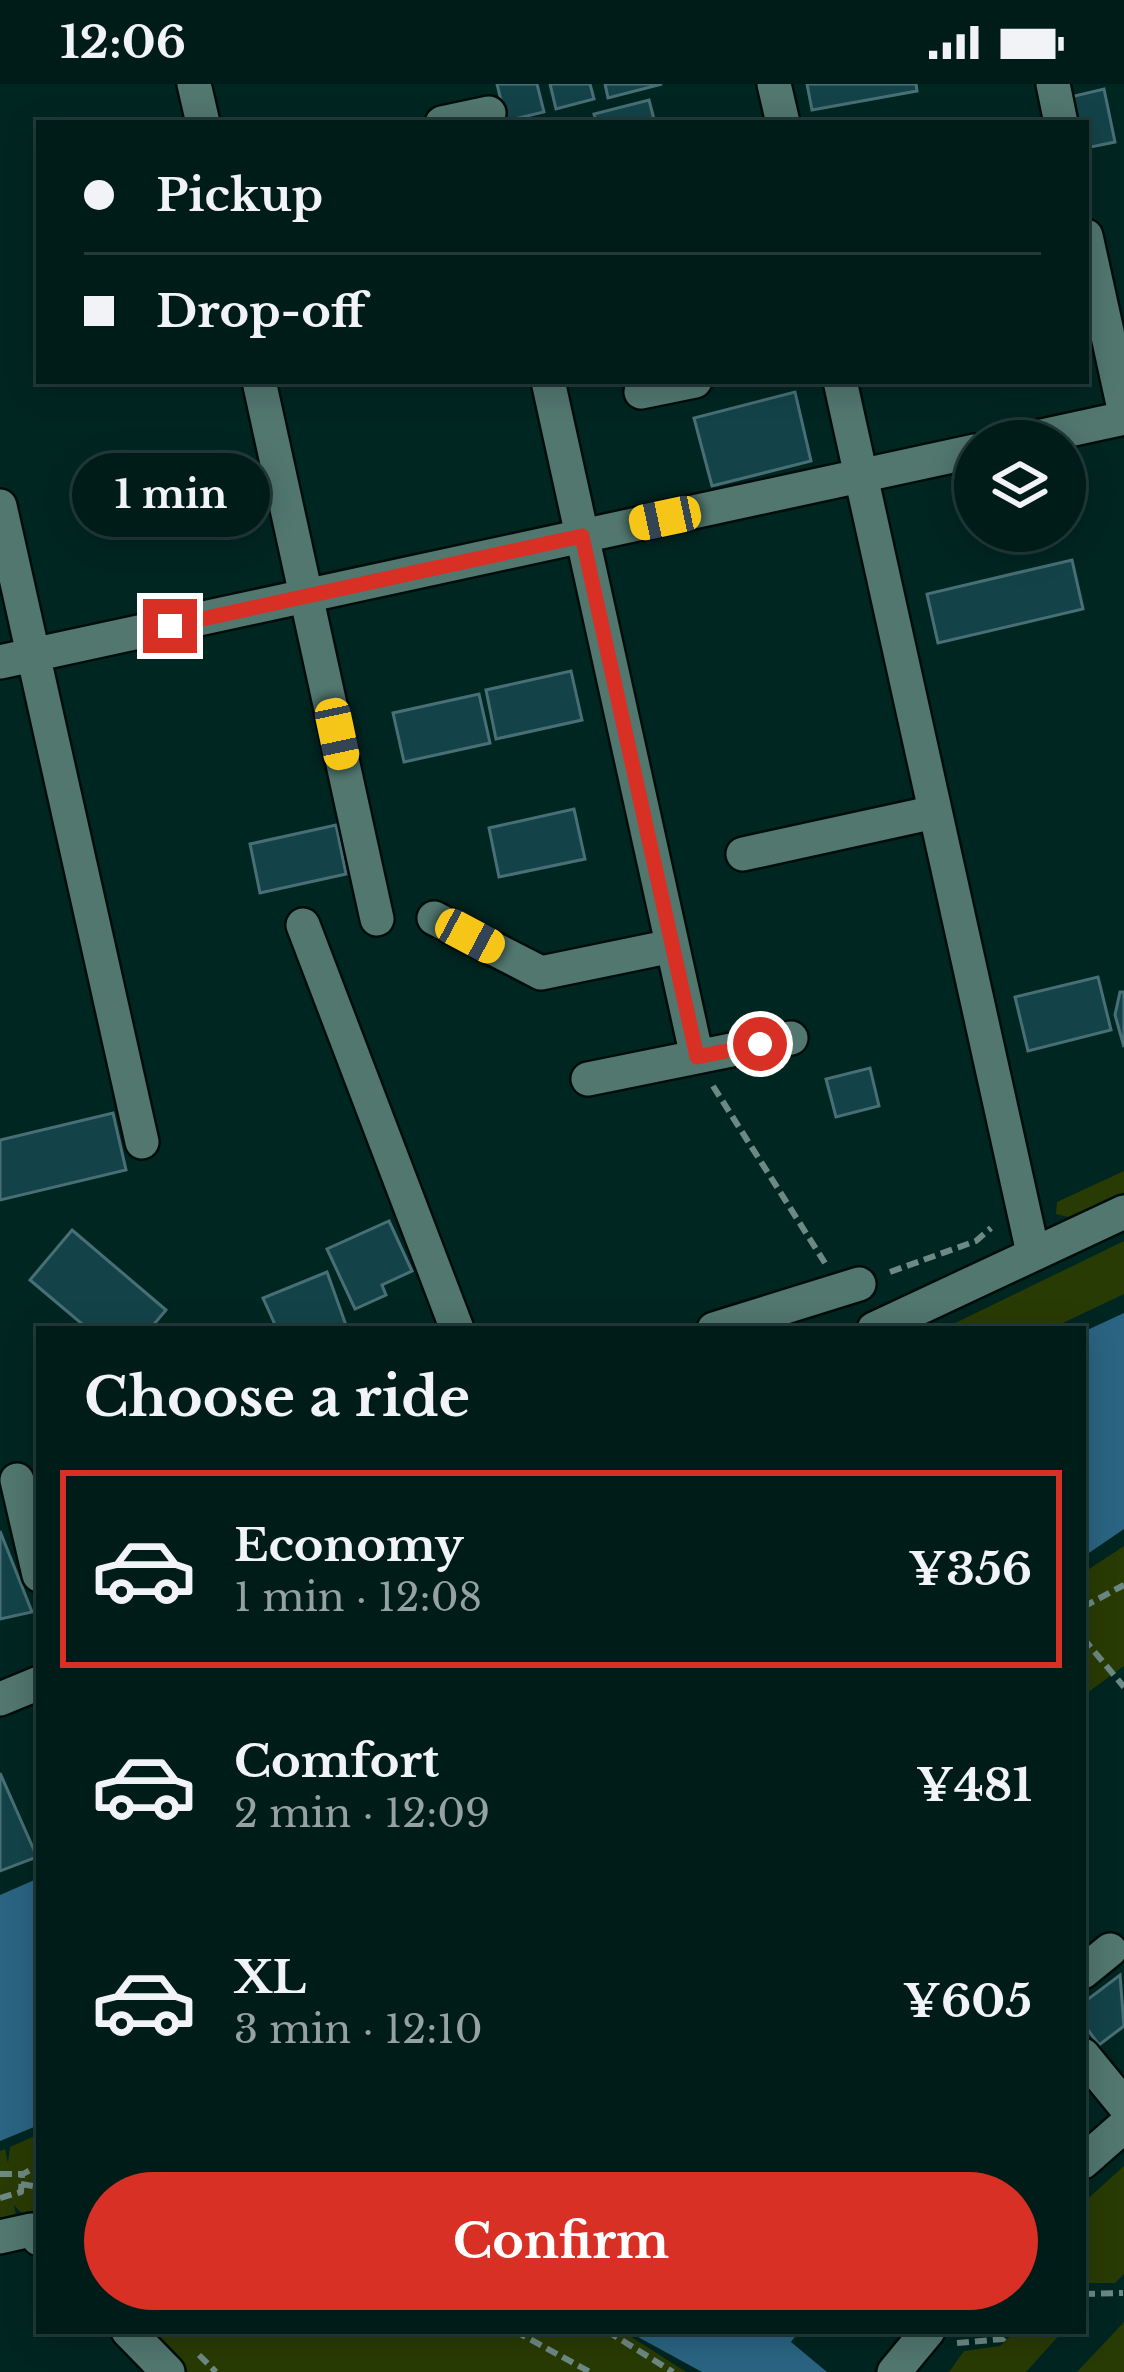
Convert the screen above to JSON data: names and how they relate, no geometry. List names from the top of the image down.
{
  "page": {
    "status": "12:06",
    "banner": ["Pickup", "Drop-off"],
    "bubble": "1 min",
    "heading": "Choose a ride",
    "list": [
      {
        "name": "Economy",
        "note": "1 min · 12:08",
        "value": "¥356"
      },
      {
        "name": "Comfort",
        "note": "2 min · 12:09",
        "value": "¥481"
      },
      {
        "name": "XL",
        "note": "3 min · 12:10",
        "value": "¥605"
      }
    ],
    "buttons": "Confirm"
  }
}
